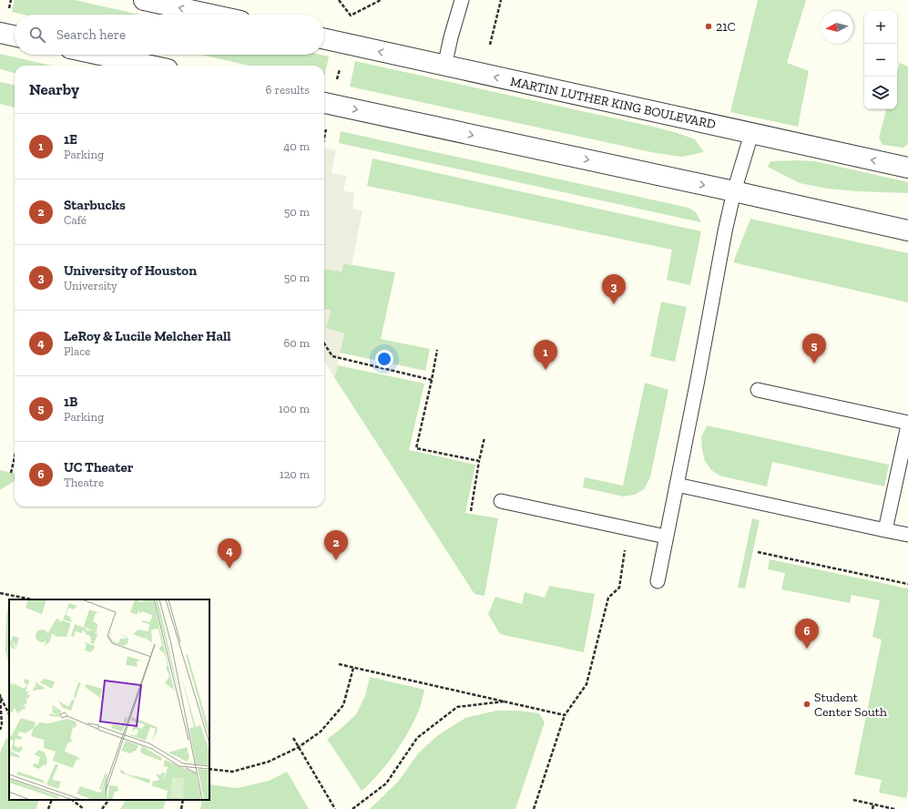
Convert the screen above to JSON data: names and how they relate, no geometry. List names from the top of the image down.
{
  "streets": {
    "street": ["MARTIN LUTHER KING BOULEVARD"]
  },
  "places": ["21C", "Student Center South"],
  "north": "left",
  "page": {
    "map_buttons": ["+", "−"],
    "search": "Search here",
    "heading": ["Nearby", "6 results"],
    "list": [
      {
        "mark": "1",
        "name": "1E",
        "note": "Parking",
        "value": "40 m"
      },
      {
        "mark": "2",
        "name": "Starbucks",
        "note": "Café",
        "value": "50 m"
      },
      {
        "mark": "3",
        "name": "University of Houston",
        "note": "University",
        "value": "50 m"
      },
      {
        "mark": "4",
        "name": "LeRoy & Lucile Melcher Hall",
        "note": "Place",
        "value": "60 m"
      },
      {
        "mark": "5",
        "name": "1B",
        "note": "Parking",
        "value": "100 m"
      },
      {
        "mark": "6",
        "name": "UC Theater",
        "note": "Theatre",
        "value": "120 m"
      }
    ],
    "pins": [
      "3",
      "5",
      "1",
      "2",
      "4",
      "6"
    ]
  }
}
